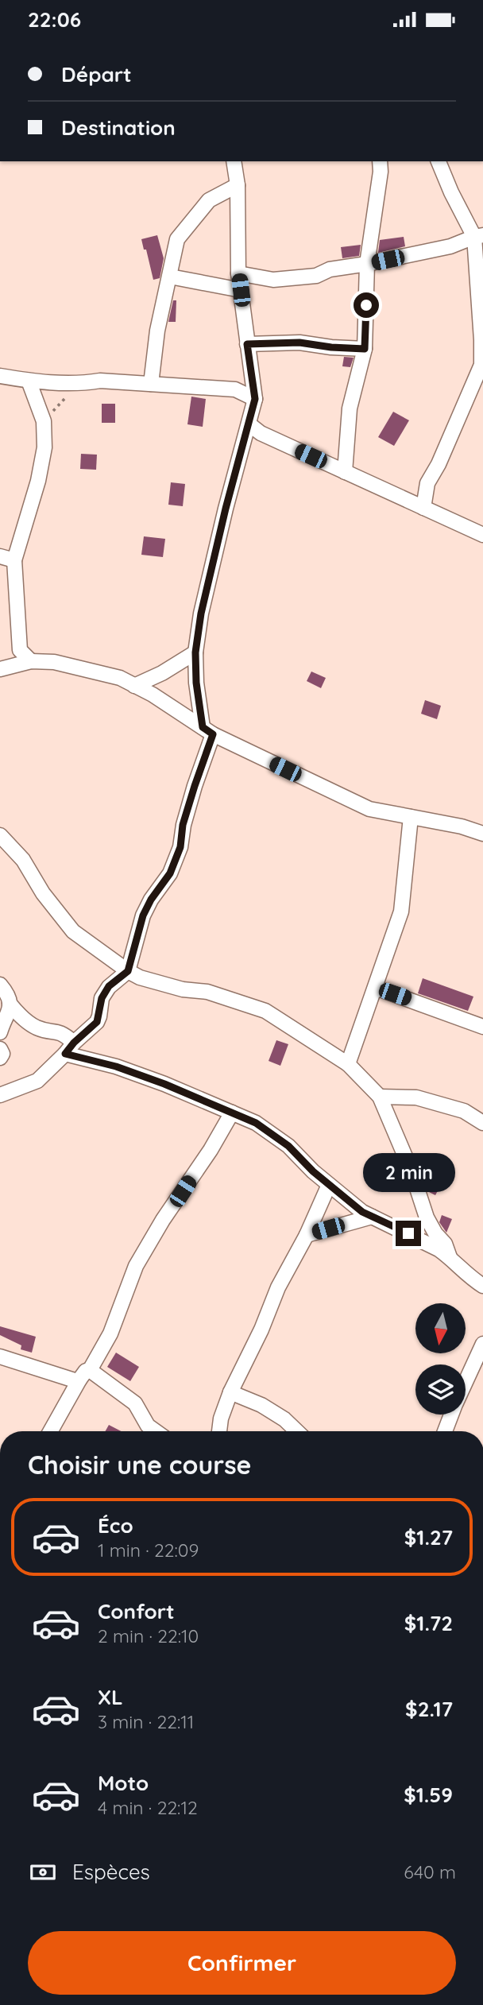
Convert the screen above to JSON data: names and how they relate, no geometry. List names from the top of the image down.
{
  "north": "bottom",
  "page": {
    "status": "22:06",
    "banner": ["Départ", "Destination"],
    "bubble": "2 min",
    "heading": "Choisir une course",
    "list": [
      {
        "name": "Éco",
        "note": "1 min · 22:09",
        "value": "$1.27"
      },
      {
        "name": "Confort",
        "note": "2 min · 22:10",
        "value": "$1.72"
      },
      {
        "name": "XL",
        "note": "3 min · 22:11",
        "value": "$2.17"
      },
      {
        "name": "Moto",
        "note": "4 min · 22:12",
        "value": "$1.59"
      }
    ],
    "pay": ["Espèces", "640 m"],
    "buttons": "Confirmer"
  }
}
